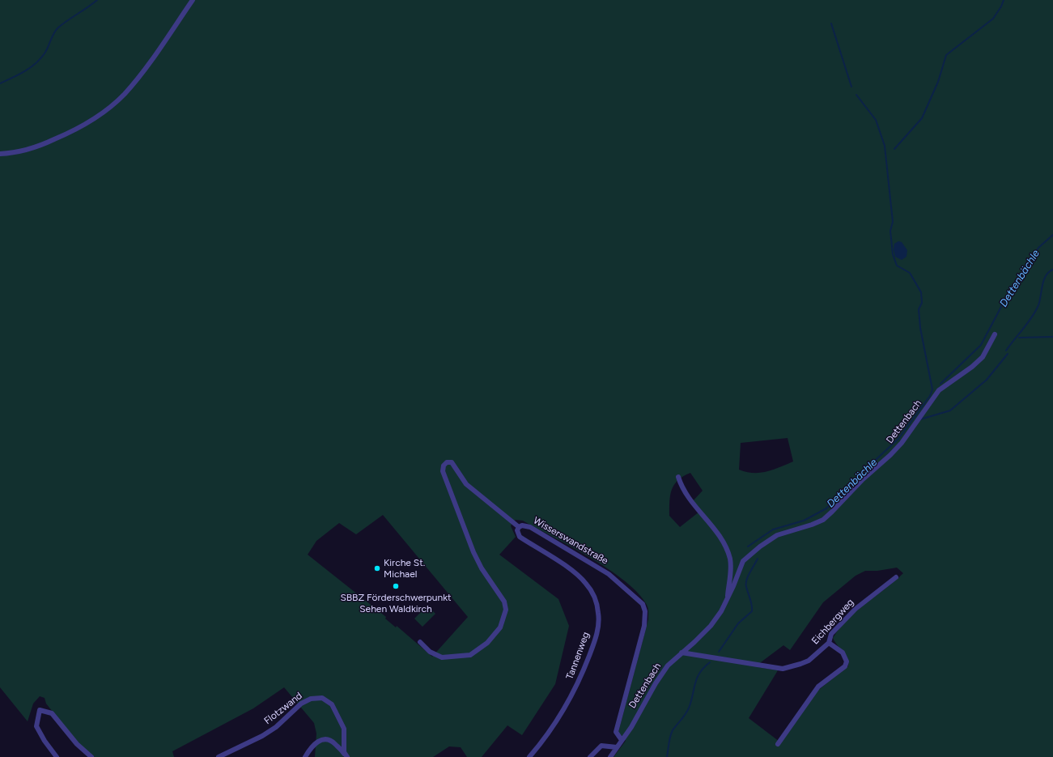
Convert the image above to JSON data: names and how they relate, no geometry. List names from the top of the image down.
{
  "streets": {
    "street": [
      "Dettenbach",
      "Wisserswandstraße",
      "Eichbergweg",
      "Tannenweg",
      "Flotzwand"
    ]
  },
  "crossings": [
    ["Dettenbach", "Wisserswandstraße"],
    ["Dettenbach", "Eichbergweg"],
    ["Wisserswandstraße", "Tannenweg"]
  ],
  "water": ["Dettenbächle"],
  "places": ["Kirche St. Michael", "SBBZ Förderschwerpunkt Sehen Waldkirch"]
}
